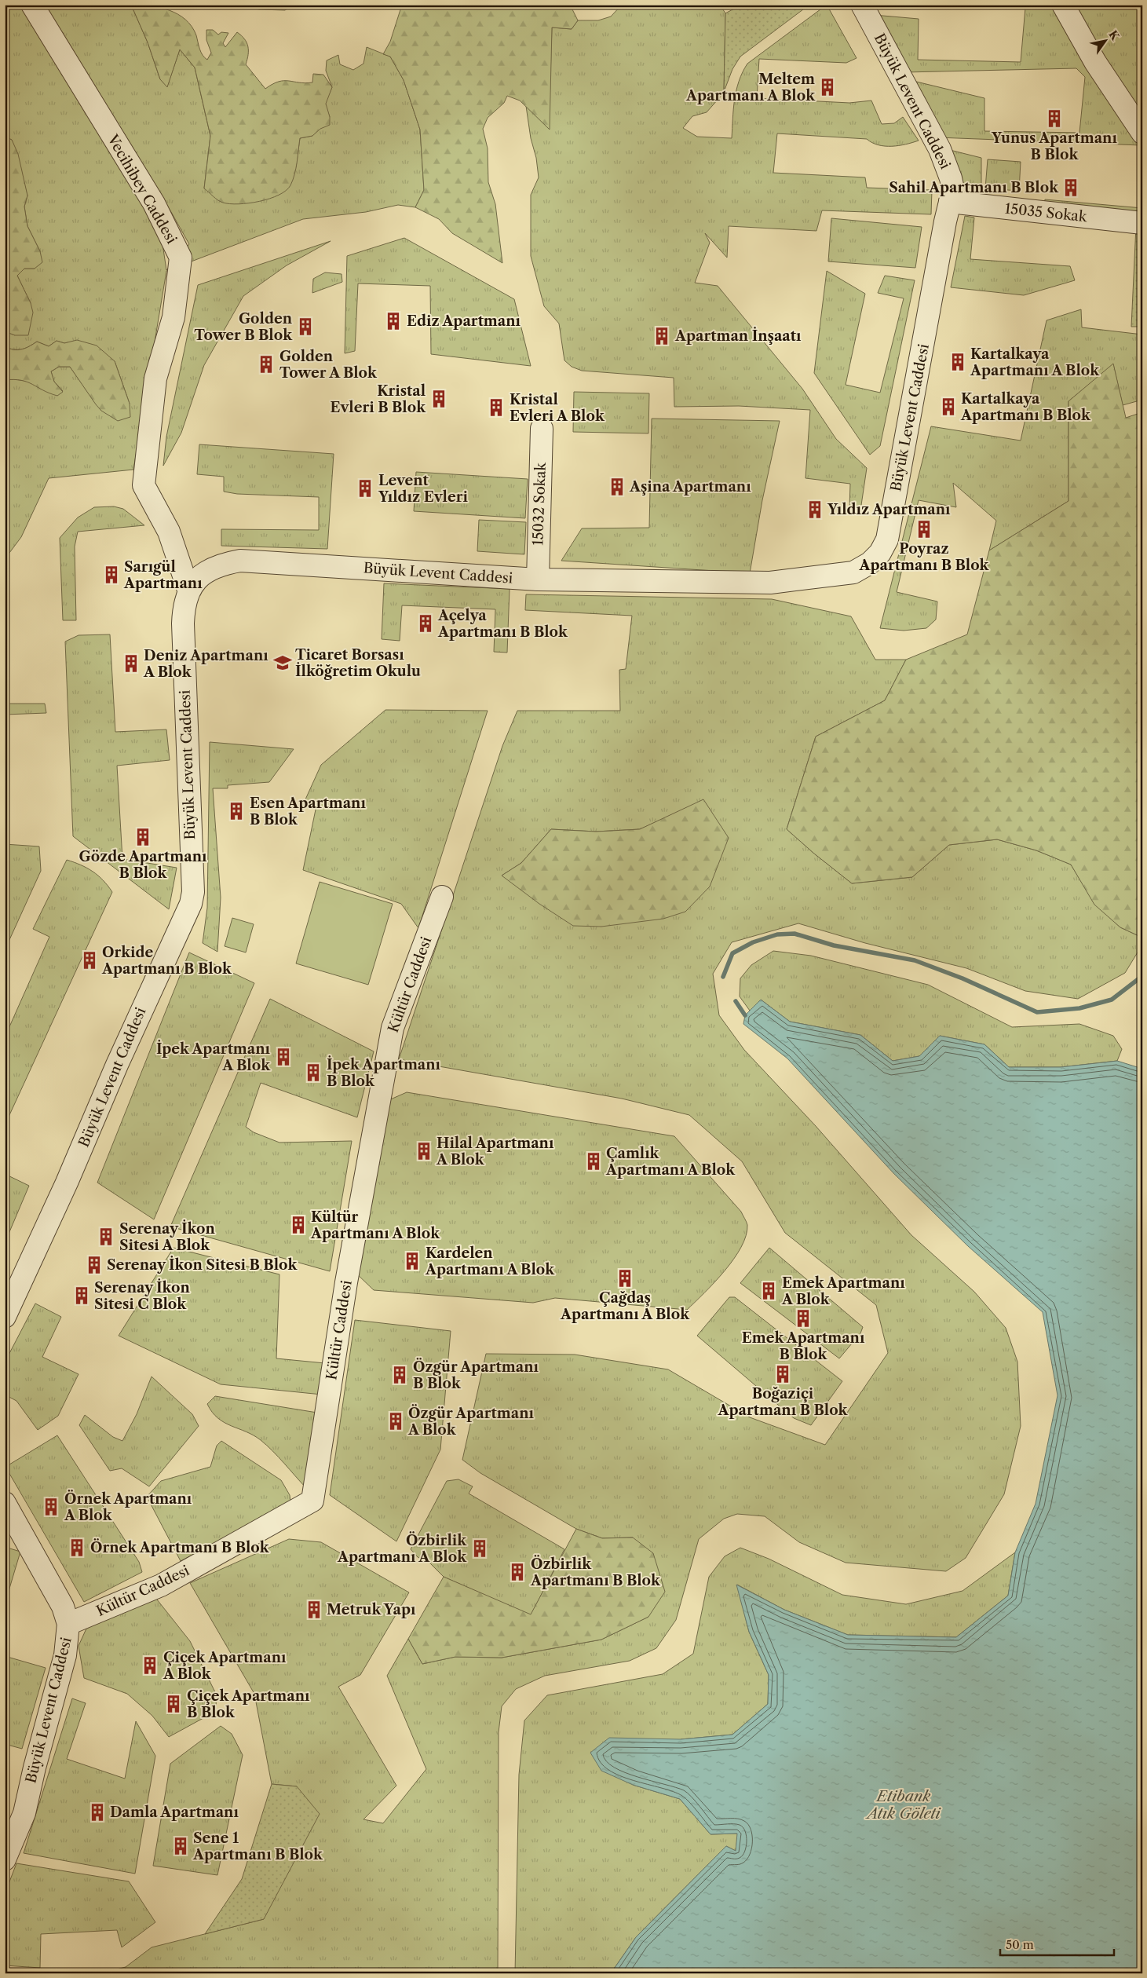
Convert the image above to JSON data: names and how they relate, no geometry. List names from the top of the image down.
{
  "streets": {
    "street": [
      "Büyük Levent Caddesi",
      "Vecihibey Caddesi",
      "15035 Sokak",
      "15032 Sokak",
      "Kültür Caddesi"
    ]
  },
  "crossings": [
    ["Büyük Levent Caddesi", "Vecihibey Caddesi"],
    ["Büyük Levent Caddesi", "15035 Sokak"],
    ["Büyük Levent Caddesi", "15032 Sokak"],
    ["Büyük Levent Caddesi", "Kültür Caddesi"]
  ],
  "water": ["Etibank Atık Göleti"],
  "places": {
    "building": [
      "Meltem Apartmanı A Blok",
      "Yunus Apartmanı B Blok",
      "Sahil Apartmanı B Blok",
      "Ediz Apartmanı",
      "Golden Tower B Blok",
      "Apartman İnşaatı",
      "Kartalkaya Apartmanı A Blok",
      "Golden Tower A Blok",
      "Kristal Evleri B Blok",
      "Kartalkaya Apartmanı B Blok",
      "Kristal Evleri A Blok",
      "Aşina Apartmanı",
      "Levent Yıldız Evleri",
      "Yıldız Apartmanı",
      "Poyraz Apartmanı B Blok",
      "Sarıgül Apartmanı",
      "Açelya Apartmanı B Blok",
      "Deniz Apartmanı A Blok",
      "Esen Apartmanı B Blok",
      "Gözde Apartmanı B Blok",
      "Orkide Apartmanı B Blok",
      "İpek Apartmanı A Blok",
      "İpek Apartmanı B Blok",
      "Hilal Apartmanı A Blok",
      "Çamlık Apartmanı A Blok",
      "Kültür Apartmanı A Blok",
      "Serenay İkon Sitesi A Blok",
      "Kardelen Apartmanı A Blok",
      "Serenay İkon Sitesi B Blok",
      "Çağdaş Apartmanı A Blok",
      "Emek Apartmanı A Blok",
      "Serenay İkon Sitesi C Blok",
      "Emek Apartmanı B Blok",
      "Boğaziçi Apartmanı B Blok",
      "Özgür Apartmanı B Blok",
      "Özgür Apartmanı A Blok",
      "Örnek Apartmanı A Blok",
      "Örnek Apartmanı B Blok",
      "Özbirlik Apartmanı A Blok",
      "Özbirlik Apartmanı B Blok",
      "Metruk Yapı",
      "Çiçek Apartmanı A Blok",
      "Çiçek Apartmanı B Blok",
      "Damla Apartmanı",
      "Sene 1 Apartmanı B Blok"
    ],
    "school or university": ["Ticaret Borsası İlköğretim Okulu"]
  },
  "scale_bar": "50 m",
  "north": "top right"
}
